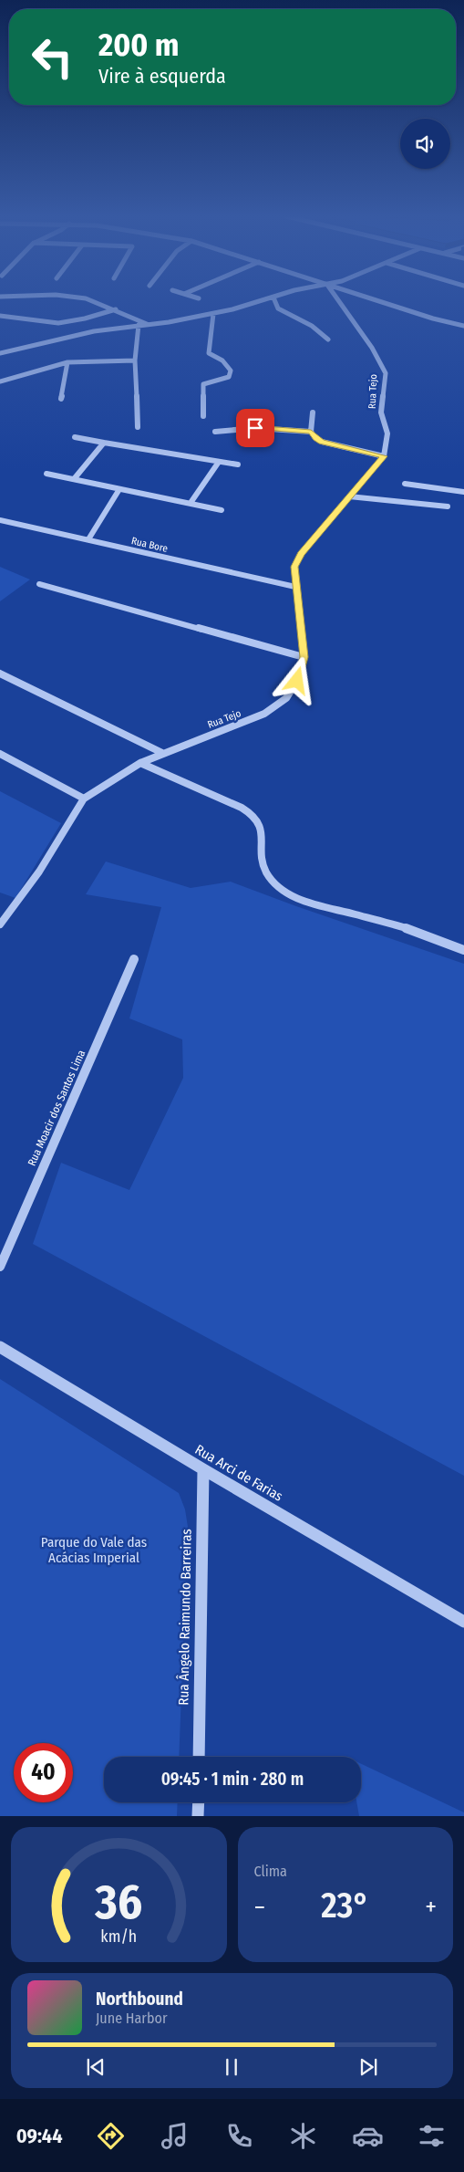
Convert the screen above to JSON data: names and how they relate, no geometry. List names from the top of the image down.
{
  "streets": {
    "street": [
      "Rua Tejo",
      "Rua Bore",
      "Rua Moacir dos Santos Lima",
      "Rua Arci de Farias",
      "Rua Ângelo Raimundo Barreiras"
    ]
  },
  "crossings": [
    ["Rua Tejo", "Rua Bore"],
    ["Rua Arci de Farias", "Rua Ângelo Raimundo Barreiras"]
  ],
  "parks": ["Parque do Vale das Acácias Imperial"],
  "page": {
    "turn": ["200 m", "Vire à esquerda"],
    "limit": "40",
    "trip": "09:45 · 1 min · 280 m",
    "tile": "Clima",
    "heat": ["−", "23°", "+"],
    "song": ["Northbound", "June Harbor"],
    "tabs": "09:44",
    "gauge": ["36", "km/h"]
  }
}
